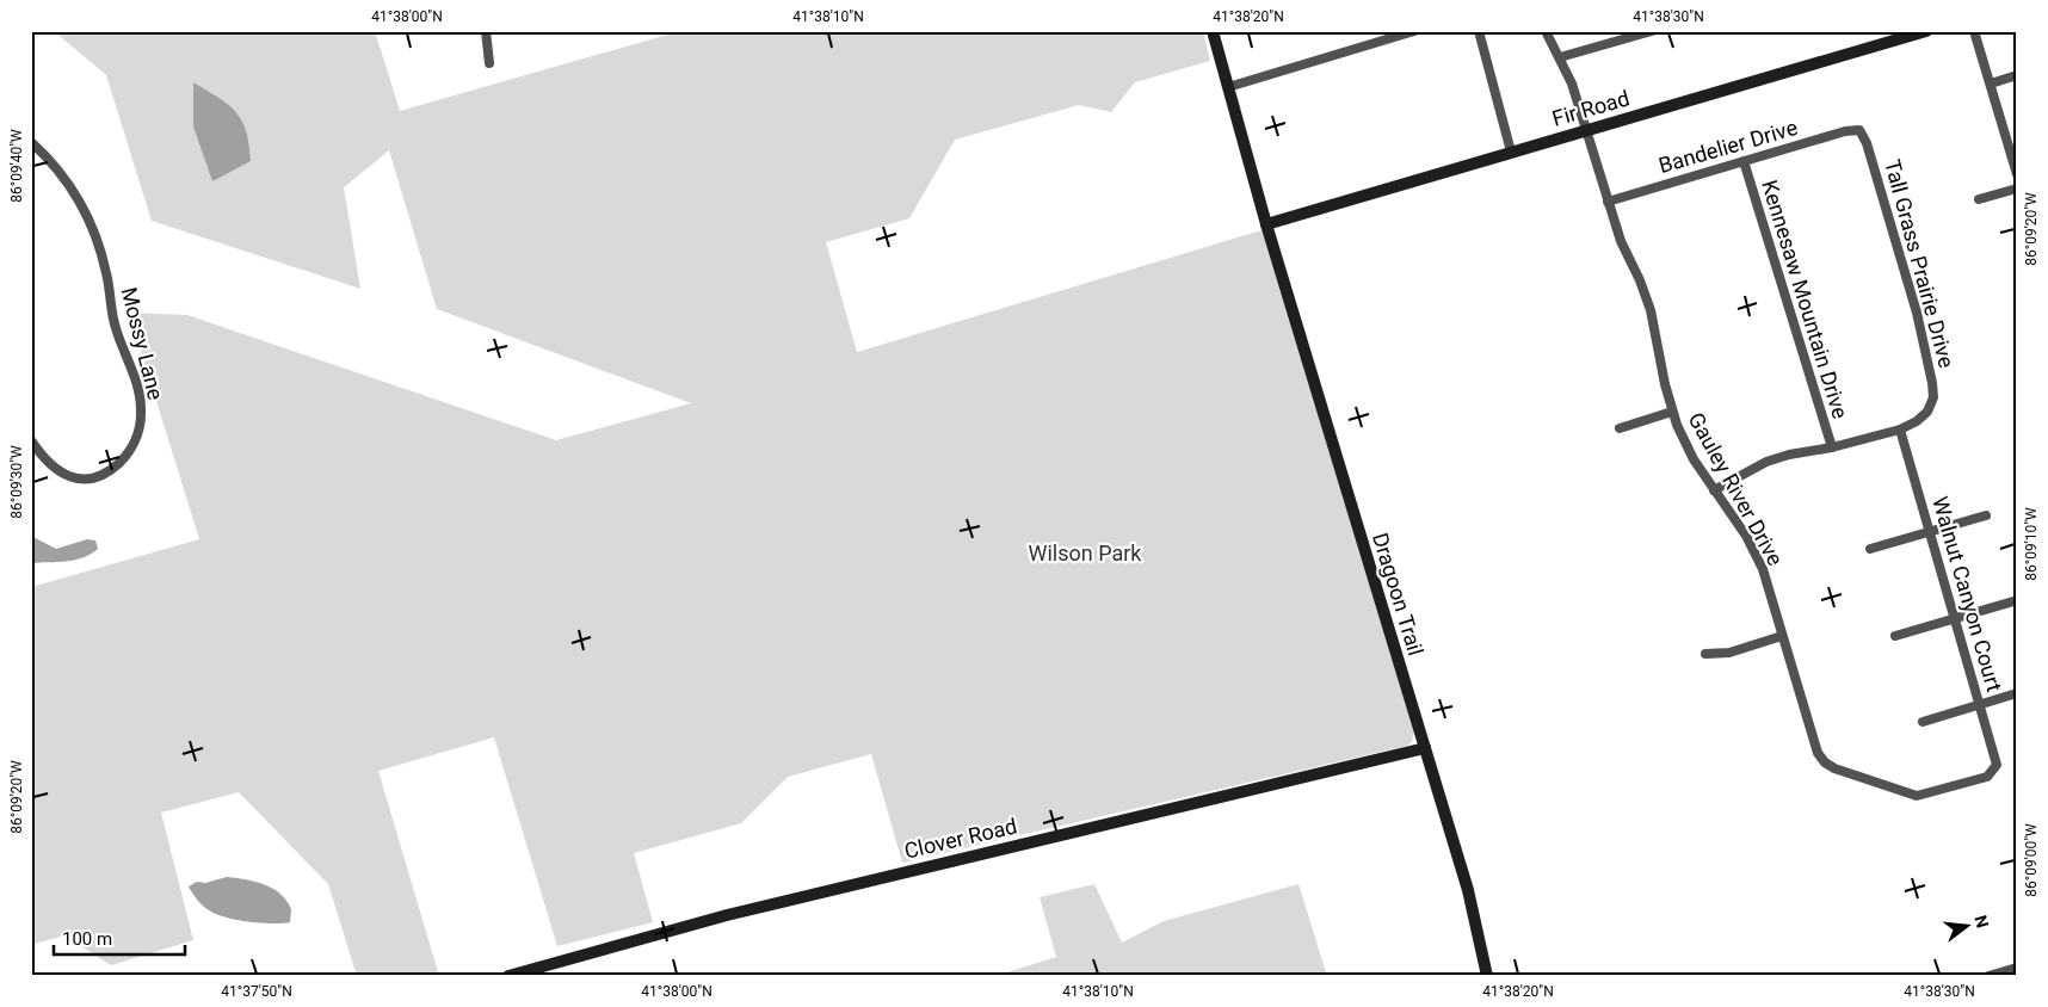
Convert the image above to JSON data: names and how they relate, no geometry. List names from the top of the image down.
{
  "streets": {
    "street": [
      "Fir Road",
      "Bandelier Drive",
      "Tall Grass Prairie Drive",
      "Kennesaw Mountain Drive",
      "Mossy Lane",
      "Gauley River Drive",
      "Dragoon Trail",
      "Walnut Canyon Court",
      "Clover Road"
    ]
  },
  "crossings": [
    ["Fir Road", "Gauley River Drive"],
    ["Fir Road", "Dragoon Trail"],
    ["Bandelier Drive", "Tall Grass Prairie Drive"],
    ["Bandelier Drive", "Kennesaw Mountain Drive"],
    ["Bandelier Drive", "Gauley River Drive"],
    ["Tall Grass Prairie Drive", "Kennesaw Mountain Drive"],
    ["Tall Grass Prairie Drive", "Gauley River Drive"],
    ["Tall Grass Prairie Drive", "Walnut Canyon Court"],
    ["Gauley River Drive", "Walnut Canyon Court"],
    ["Dragoon Trail", "Clover Road"]
  ],
  "parks": ["Wilson Park"],
  "scale_bar": "100 m",
  "north": "right",
  "coordinates": [
    "41°38'00\"N",
    "41°38'10\"N",
    "41°38'20\"N",
    "41°38'30\"N",
    "86°09'40\"W",
    "86°09'20\"W",
    "86°09'30\"W",
    "86°09'10\"W",
    "86°09'00\"W",
    "41°37'50\"N"
  ]
}
